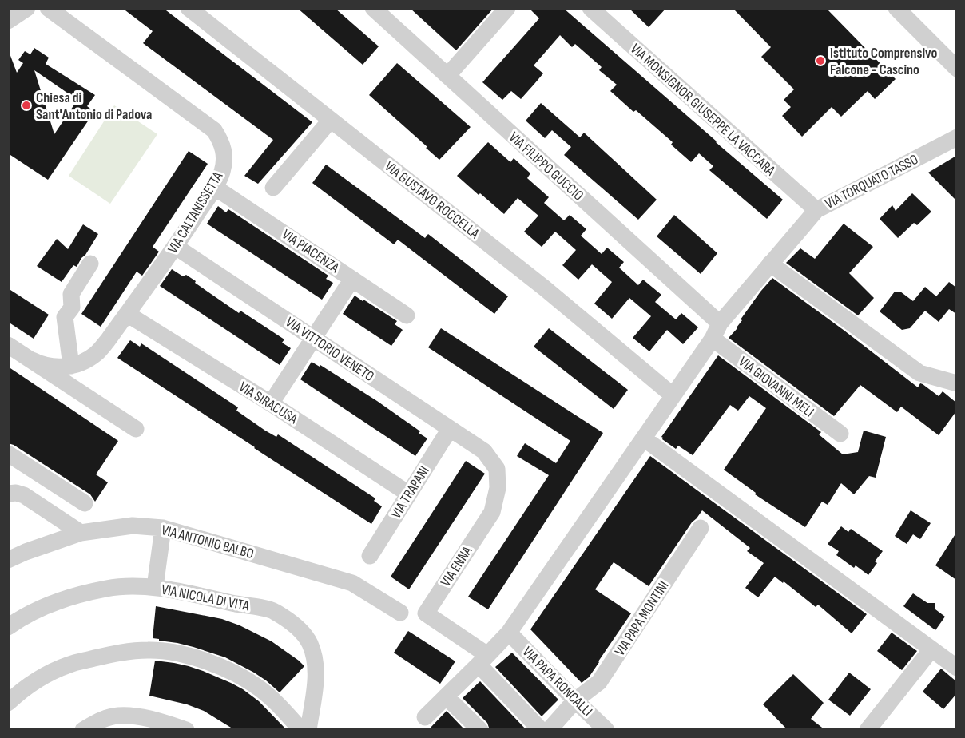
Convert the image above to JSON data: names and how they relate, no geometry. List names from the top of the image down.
{
  "streets": {
    "street": [
      "VIA MONSIGNOR GIUSEPPE LA VACCARA",
      "VIA FILIPPO GUCCIO",
      "VIA TORQUATO TASSO",
      "VIA GUSTAVO ROCCELLA",
      "VIA CALTANISSETTA",
      "VIA PIACENZA",
      "VIA VITTORIO VENETO",
      "VIA GIOVANNI MELI",
      "VIA SIRACUSA",
      "VIA TRAPANI",
      "VIA ANTONIO BALBO",
      "VIA ENNA",
      "VIA NICOLA DI VITA",
      "VIA PAPA MONTINI",
      "VIA PAPA RONCALLI"
    ]
  },
  "crossings": [
    ["VIA MONSIGNOR GIUSEPPE LA VACCARA", "VIA TORQUATO TASSO"],
    ["VIA FILIPPO GUCCIO", "VIA TORQUATO TASSO"],
    ["VIA FILIPPO GUCCIO", "VIA GIOVANNI MELI"],
    ["VIA TORQUATO TASSO", "VIA GUSTAVO ROCCELLA"],
    ["VIA TORQUATO TASSO", "VIA GIOVANNI MELI"],
    ["VIA TORQUATO TASSO", "VIA ENNA"],
    ["VIA TORQUATO TASSO", "VIA PAPA RONCALLI"],
    ["VIA CALTANISSETTA", "VIA PIACENZA"],
    ["VIA CALTANISSETTA", "VIA VITTORIO VENETO"],
    ["VIA CALTANISSETTA", "VIA SIRACUSA"],
    ["VIA VITTORIO VENETO", "VIA TRAPANI"],
    ["VIA VITTORIO VENETO", "VIA ENNA"],
    ["VIA SIRACUSA", "VIA TRAPANI"],
    ["VIA PAPA MONTINI", "VIA PAPA RONCALLI"]
  ],
  "places": ["Istituto Comprensivo Falcone - Cascino", "Chiesa di Sant'Antonio di Padova"]
}
